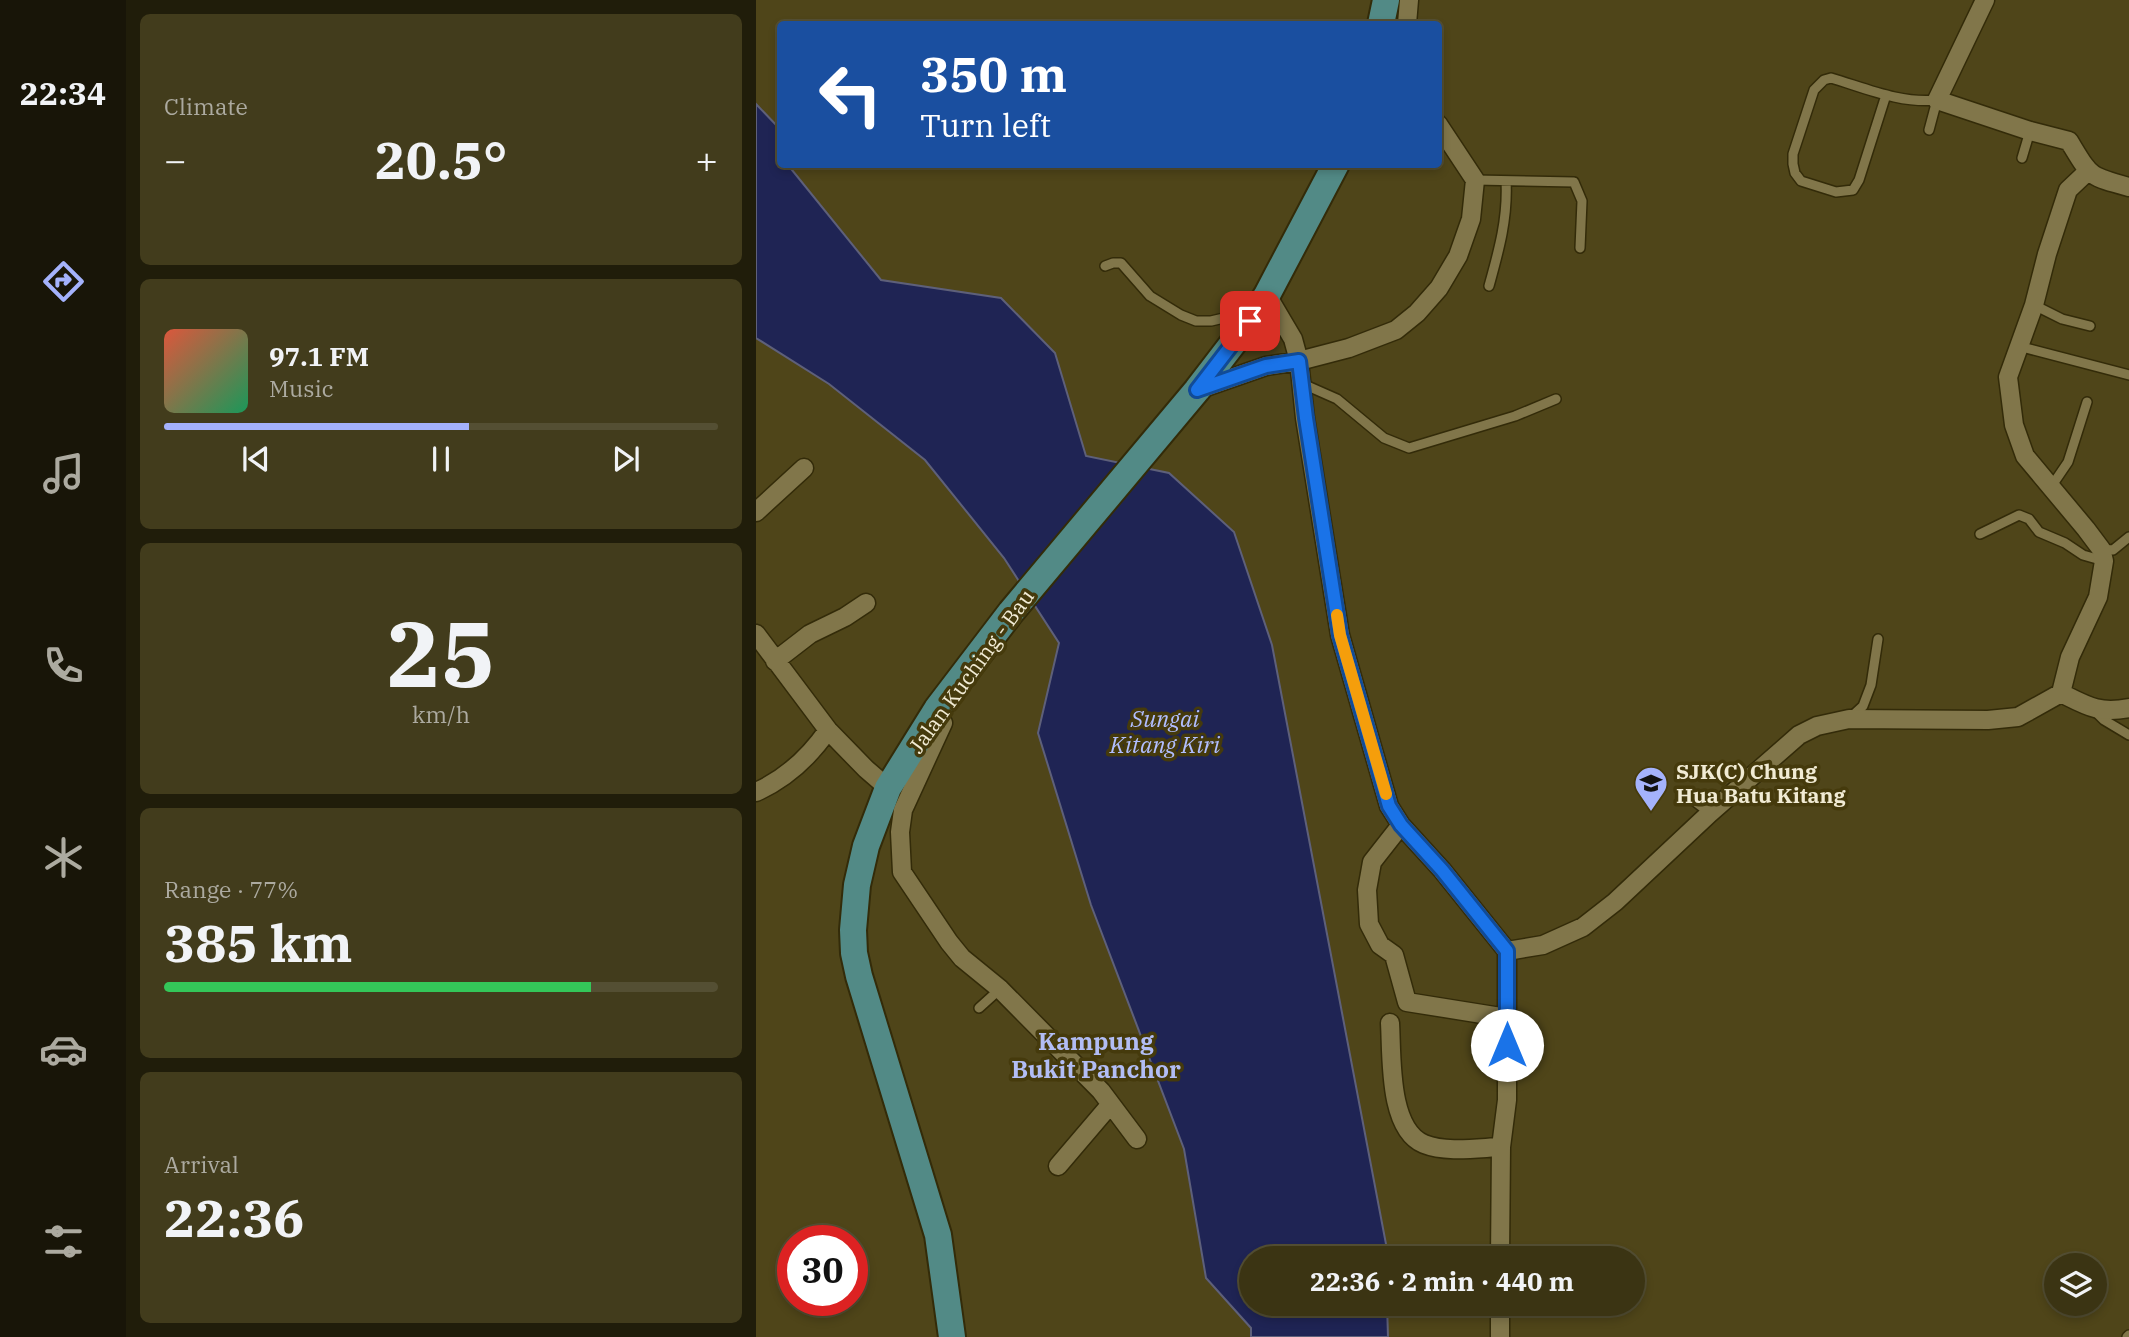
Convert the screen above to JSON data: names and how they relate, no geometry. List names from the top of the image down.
{
  "streets": {
    "main road": ["Jalan Kuching - Bau"]
  },
  "districts": ["Kampung Bukit Panchor"],
  "water": ["Sungai Kitang Kiri"],
  "places": {
    "school or university": ["SJK(C) Chung Hua Batu Kitang"]
  },
  "page": {
    "tabs": "22:34",
    "tile": [
      "Climate",
      ["25", "km/h"],
      ["Range · 77%", "385 km"],
      ["Arrival", "22:36"]
    ],
    "turn": ["350 m", "Turn left"],
    "heat": ["−", "20.5°", "+"],
    "song": ["97.1 FM", "Music"],
    "limit": "30",
    "trip": "22:36 · 2 min · 440 m"
  }
}
